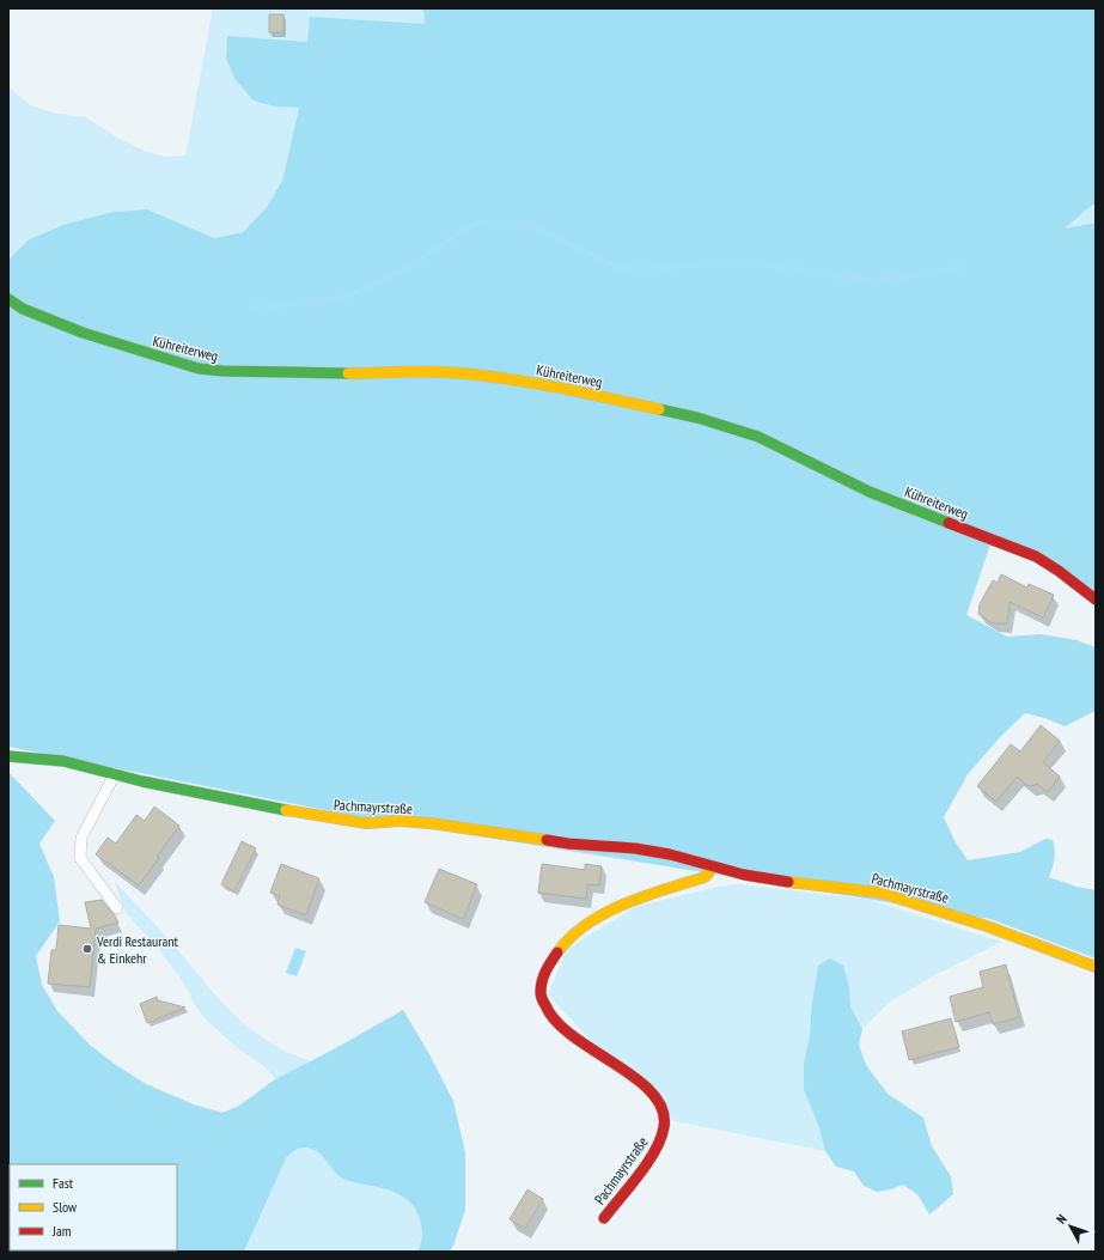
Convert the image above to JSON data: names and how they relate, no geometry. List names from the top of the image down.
{
  "streets": {
    "street": ["Kühreiterweg", "Pachmayrstraße"]
  },
  "places": ["Verdi Restaurant & Einkehr"],
  "legend": ["Fast", "Slow", "Jam"],
  "north": "top left"
}
